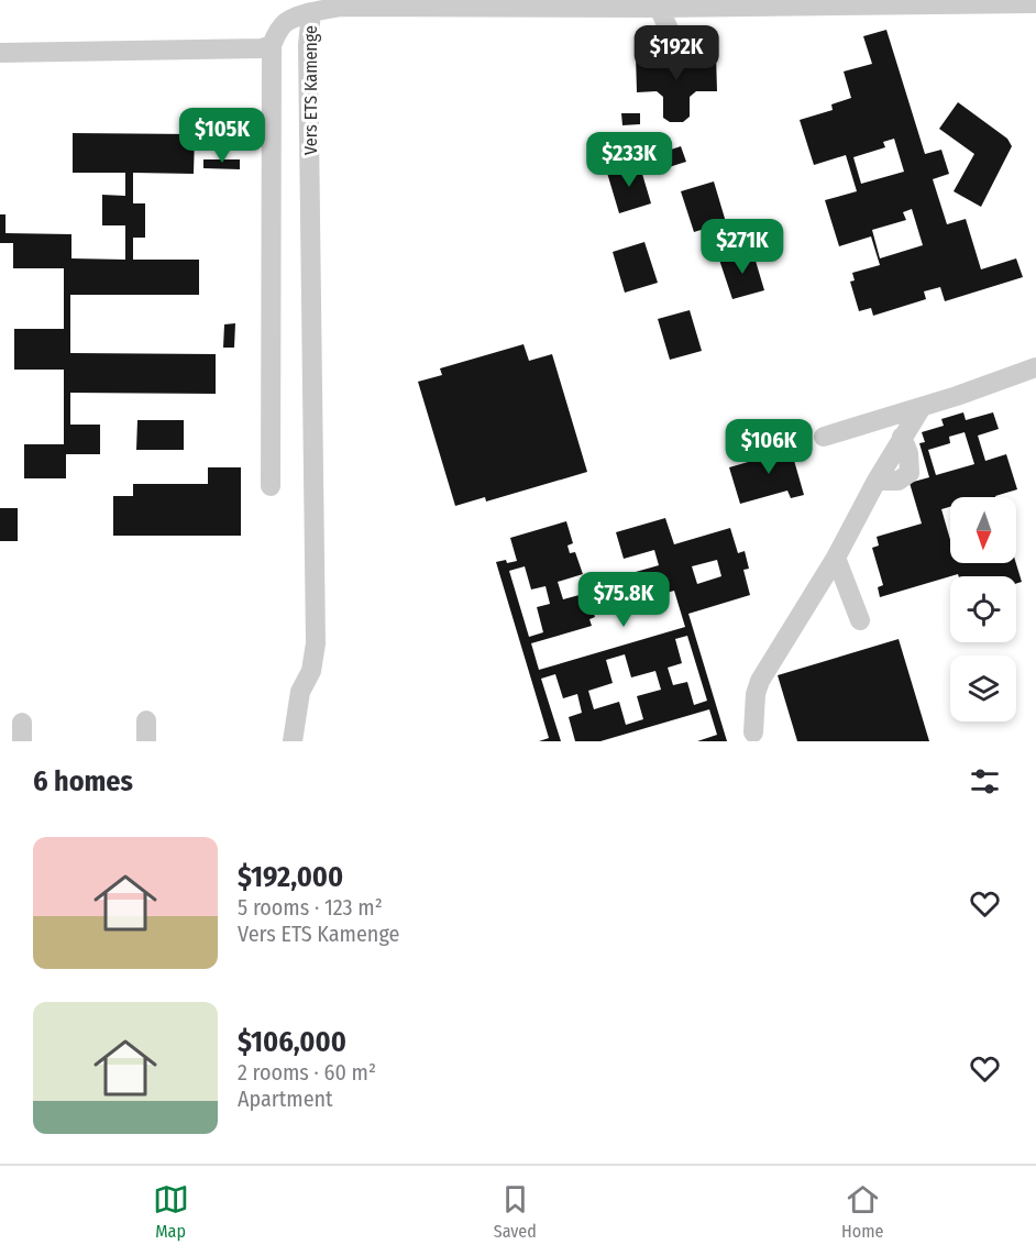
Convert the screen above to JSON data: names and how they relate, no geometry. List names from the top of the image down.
{
  "streets": {
    "street": ["Vers ETS Kamenge"]
  },
  "north": "bottom",
  "page": {
    "price": [
      "$192K",
      "$105K",
      "$233K",
      "$271K",
      "$106K",
      "$75.8K"
    ],
    "heading": "6 homes",
    "list": [
      {
        "name": "$192,000",
        "note": "5 rooms · 123 m² · Vers ETS Kamenge"
      },
      {
        "name": "$106,000",
        "note": "2 rooms · 60 m² · Apartment"
      }
    ],
    "tabs": ["Map", "Saved", "Home"]
  }
}
